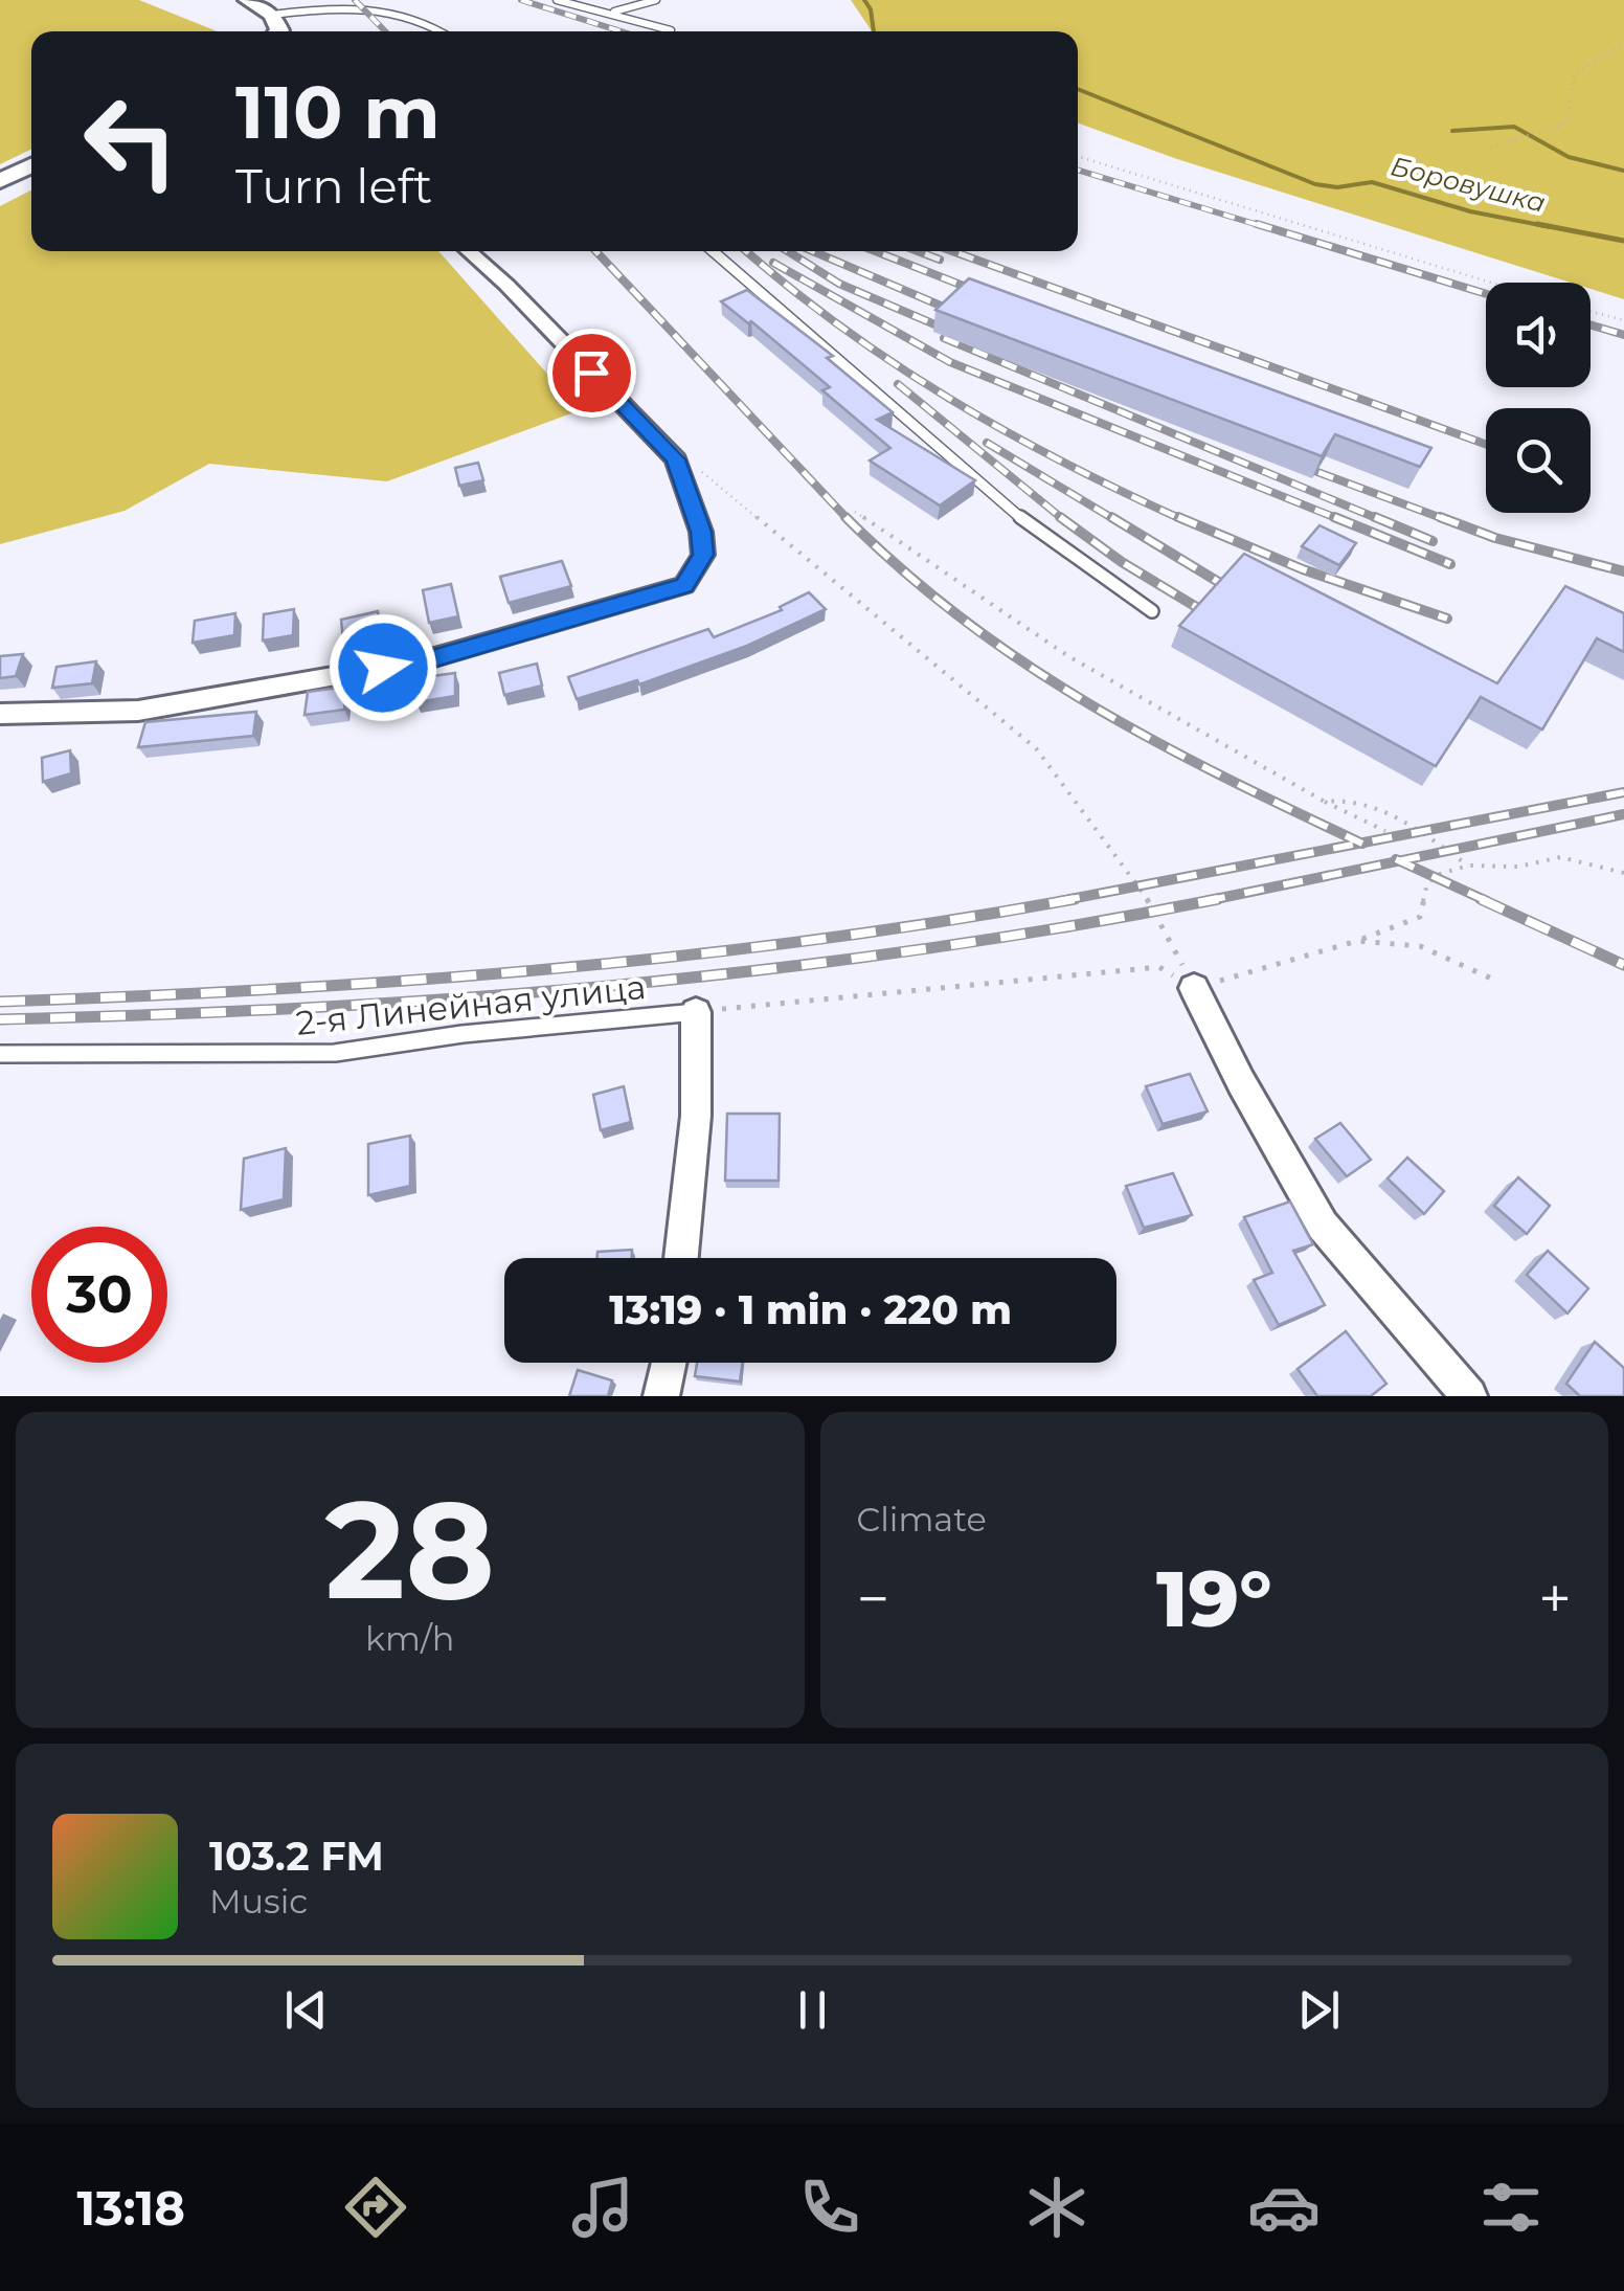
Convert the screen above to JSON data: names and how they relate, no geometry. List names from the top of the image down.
{
  "streets": {
    "lane": ["2-я Линейная улица"]
  },
  "water": ["Боровушка"],
  "page": {
    "turn": ["110 m", "Turn left"],
    "limit": "30",
    "trip": "13:19 · 1 min · 220 m",
    "tile": [
      ["28", "km/h"],
      "Climate"
    ],
    "heat": ["−", "19°", "+"],
    "song": ["103.2 FM", "Music"],
    "tabs": "13:18"
  }
}
